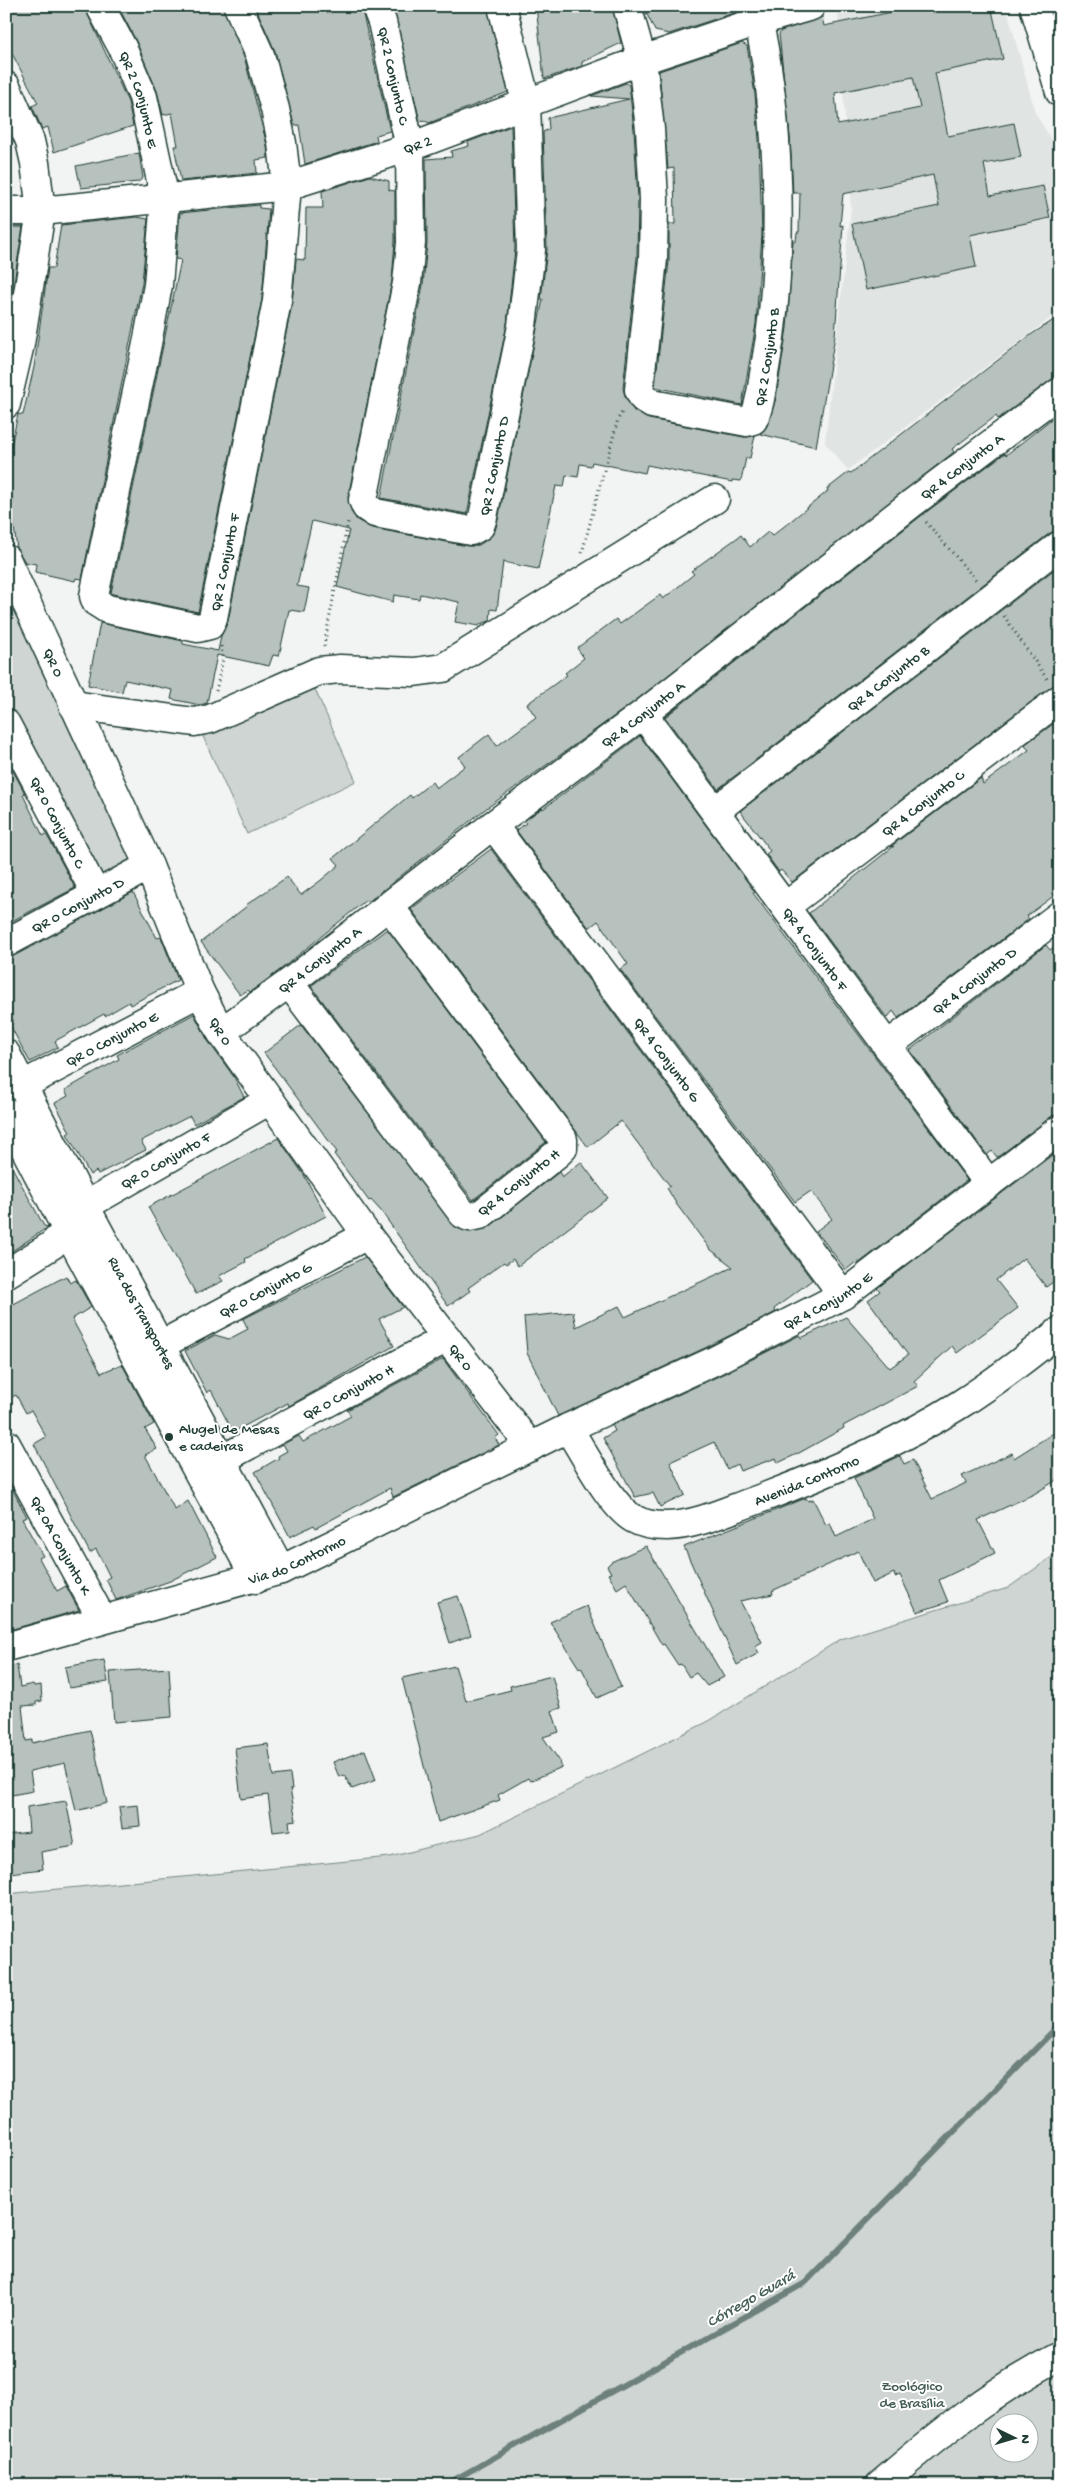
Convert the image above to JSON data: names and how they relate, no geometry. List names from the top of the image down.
{
  "streets": {
    "street": [
      "QR 2 Conjunto C",
      "QR 2 Conjunto E",
      "QR 2",
      "QR 2 Conjunto B",
      "QR 2 Conjunto D",
      "QR 4 Conjunto A",
      "QR 2 Conjunto F",
      "QR 0",
      "QR 4 Conjunto B",
      "QR 4 Conjunto C",
      "QR 0 Conjunto C",
      "QR 0 Conjunto D",
      "QR 4 Conjunto F",
      "QR 4 Conjunto D",
      "QR 0 Conjunto E",
      "QR 4 Conjunto G",
      "QR 0 Conjunto F",
      "QR 4 Conjunto H",
      "QR 0 Conjunto G",
      "QR 4 Conjunto E",
      "Rua dos Transportes",
      "QR 0 Conjunto H",
      "Avenida Contorno",
      "QR 0A Conjunto K",
      "Via do Contormo"
    ]
  },
  "crossings": [
    ["QR 2 Conjunto C", "QR 2"],
    ["QR 2 Conjunto E", "QR 2"],
    ["QR 2 Conjunto E", "QR 2 Conjunto F"],
    ["QR 2", "QR 2 Conjunto B"],
    ["QR 2", "QR 2 Conjunto D"],
    ["QR 2", "QR 2 Conjunto F"],
    ["QR 4 Conjunto A", "QR 0"],
    ["QR 4 Conjunto A", "QR 4 Conjunto F"],
    ["QR 4 Conjunto A", "QR 4 Conjunto G"],
    ["QR 4 Conjunto A", "QR 4 Conjunto H"],
    ["QR 0", "QR 0 Conjunto D"],
    ["QR 0", "QR 0 Conjunto E"],
    ["QR 0", "QR 0 Conjunto F"],
    ["QR 0", "QR 0 Conjunto G"],
    ["QR 0", "QR 0 Conjunto H"],
    ["QR 0", "Via do Contormo"],
    ["QR 4 Conjunto B", "QR 4 Conjunto F"],
    ["QR 4 Conjunto C", "QR 4 Conjunto F"],
    ["QR 0 Conjunto C", "QR 0 Conjunto D"],
    ["QR 4 Conjunto F", "QR 4 Conjunto D"],
    ["QR 4 Conjunto F", "QR 4 Conjunto E"],
    ["QR 0 Conjunto E", "Rua dos Transportes"],
    ["QR 4 Conjunto G", "QR 4 Conjunto E"],
    ["QR 0 Conjunto F", "Rua dos Transportes"],
    ["QR 0 Conjunto G", "Rua dos Transportes"],
    ["QR 4 Conjunto E", "Avenida Contorno"],
    ["QR 4 Conjunto E", "Via do Contormo"],
    ["Rua dos Transportes", "QR 0 Conjunto H"],
    ["Rua dos Transportes", "Via do Contormo"],
    ["Avenida Contorno", "Via do Contormo"],
    ["QR 0A Conjunto K", "Via do Contormo"]
  ],
  "water": ["Córrego Guará"],
  "parks": ["Zoológico de Brasília"],
  "places": ["Alugel de Mesas e cadeiras"],
  "north": "right"
}
